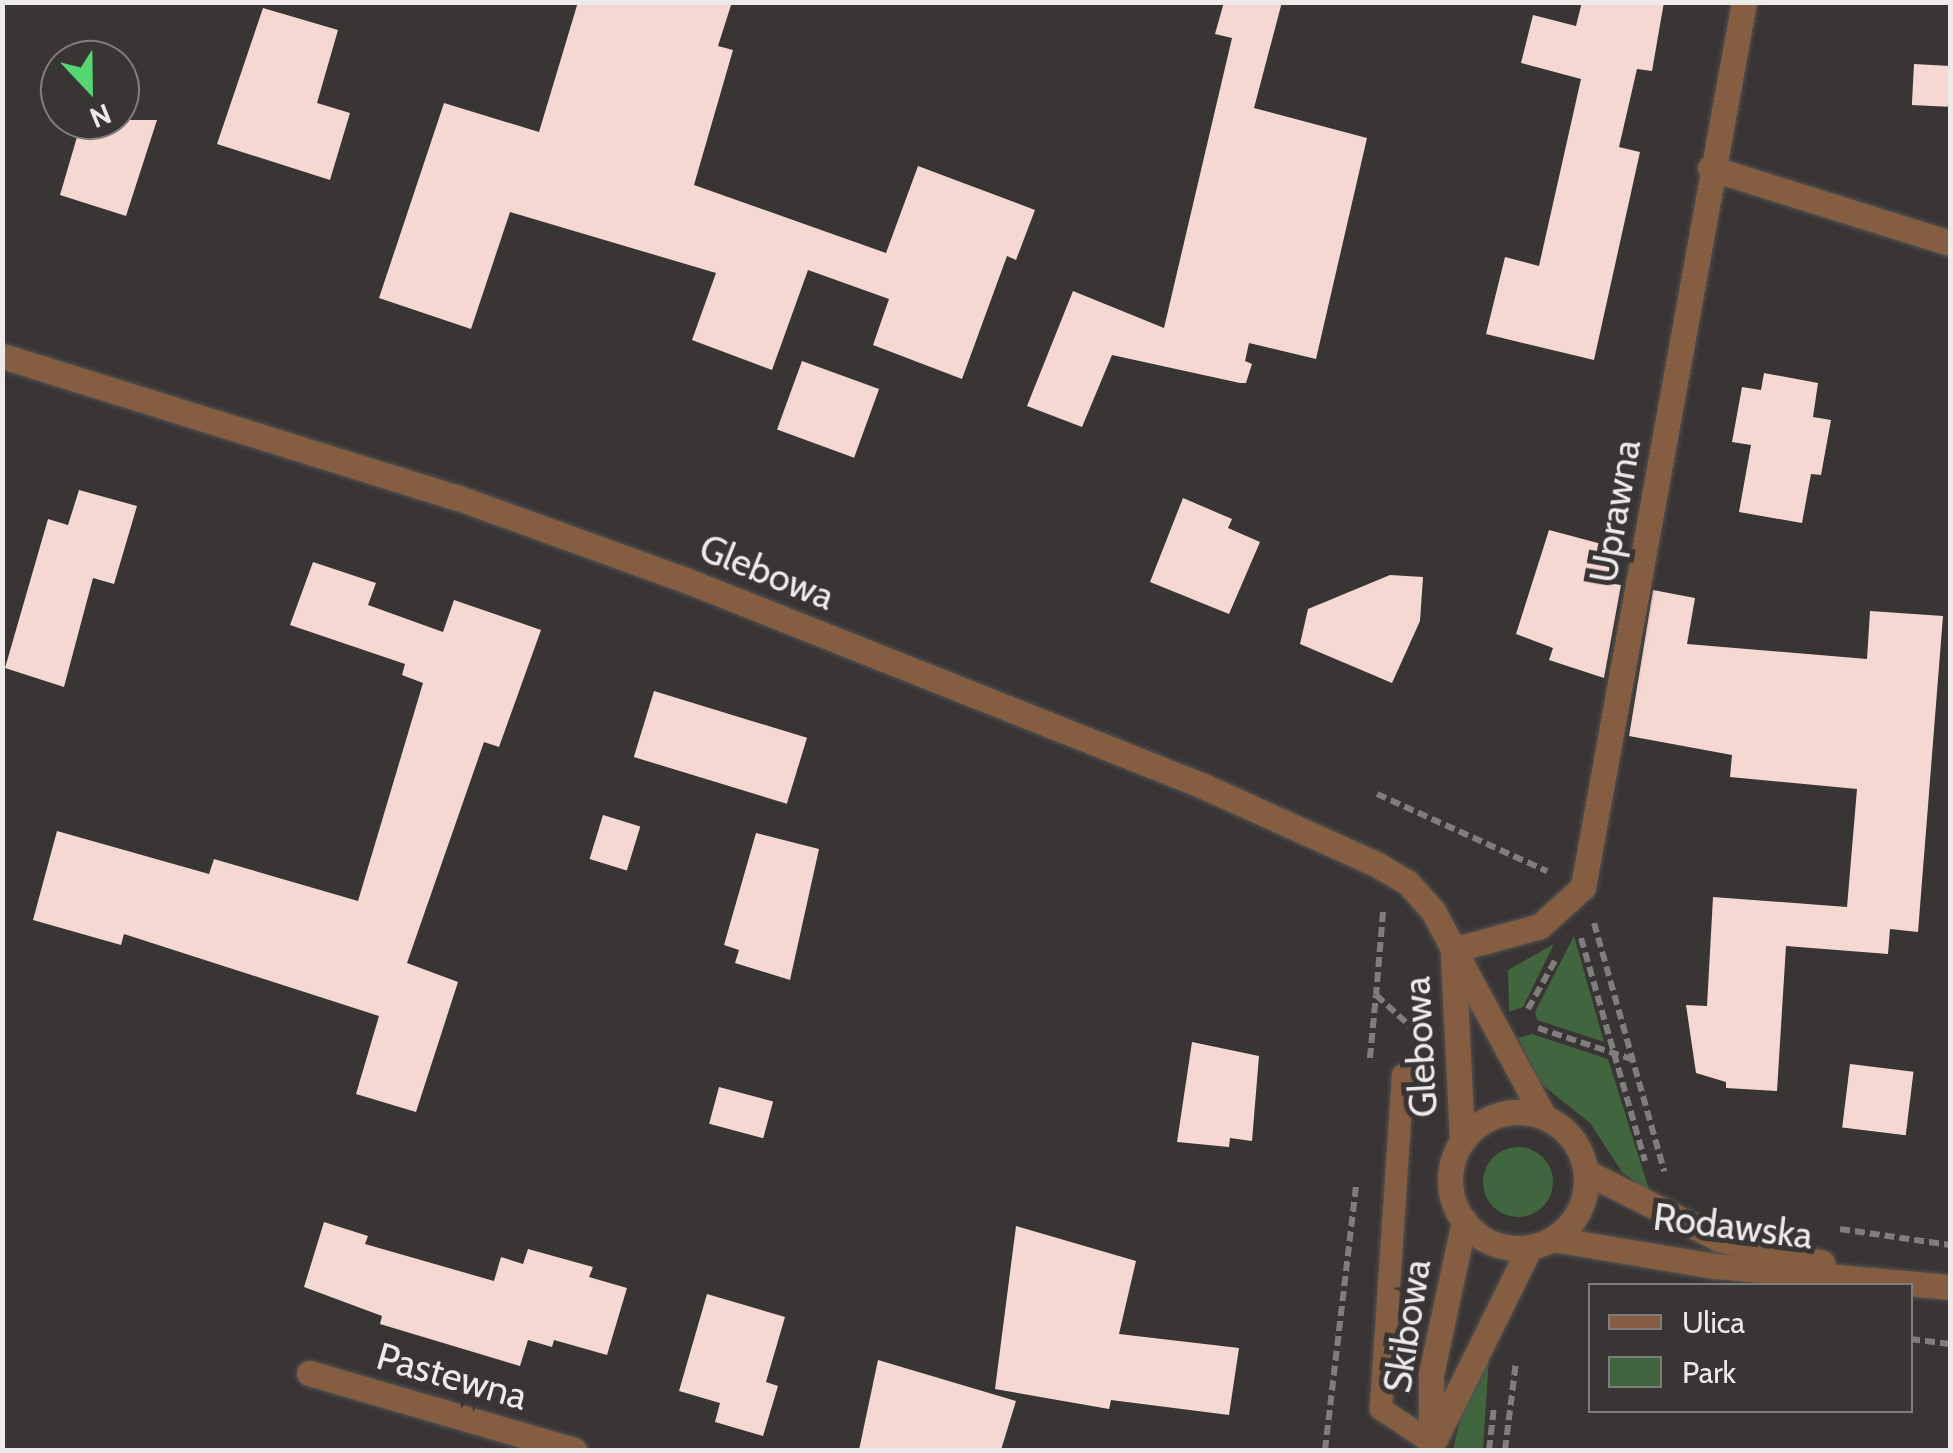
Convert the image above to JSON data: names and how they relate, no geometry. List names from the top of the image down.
{
  "streets": {
    "street": [
      "Uprawna",
      "Glebowa",
      "Rodawska",
      "Skibowa",
      "Pastewna"
    ]
  },
  "crossings": [
    ["Glebowa", "Rodawska"],
    ["Glebowa", "Skibowa"],
    ["Rodawska", "Skibowa"]
  ],
  "legend": ["Ulica", "Park"],
  "north": "bottom"
}
